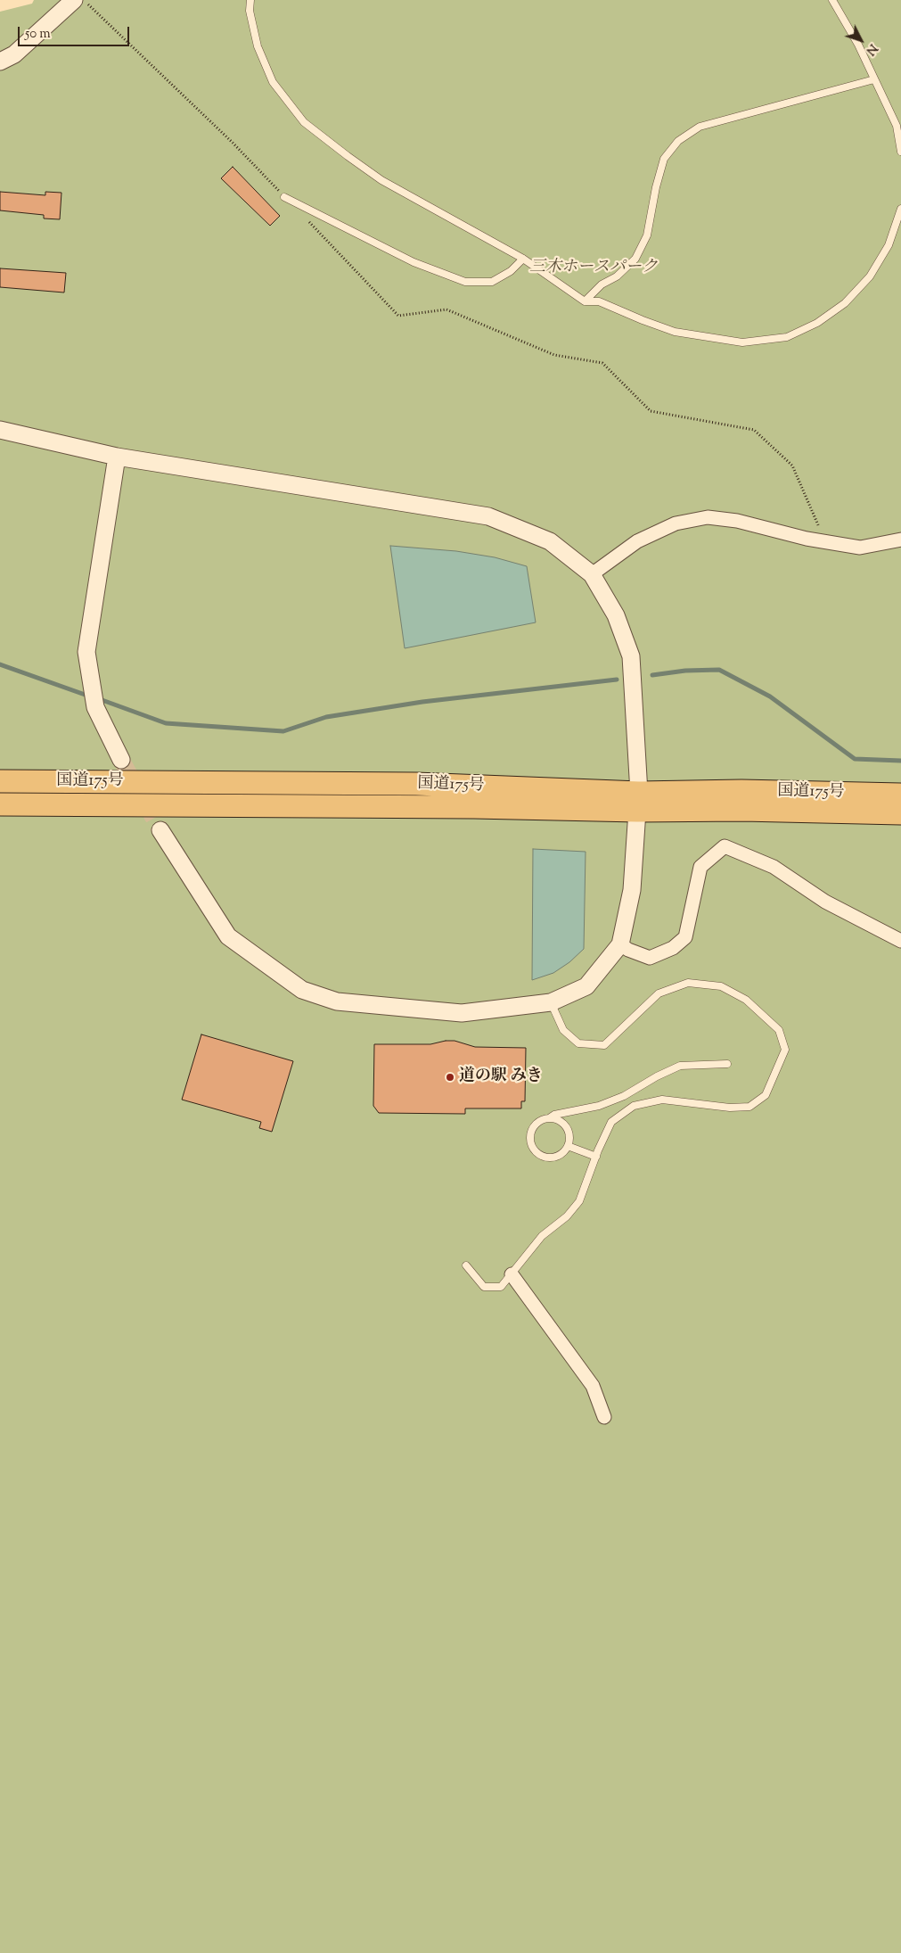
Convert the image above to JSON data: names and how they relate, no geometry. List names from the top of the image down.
{
  "streets": {
    "highway": ["国道175号"]
  },
  "parks": ["三木ホースパーク"],
  "places": ["道の駅 みき"],
  "scale_bar": "50 m",
  "north": "bottom right"
}
